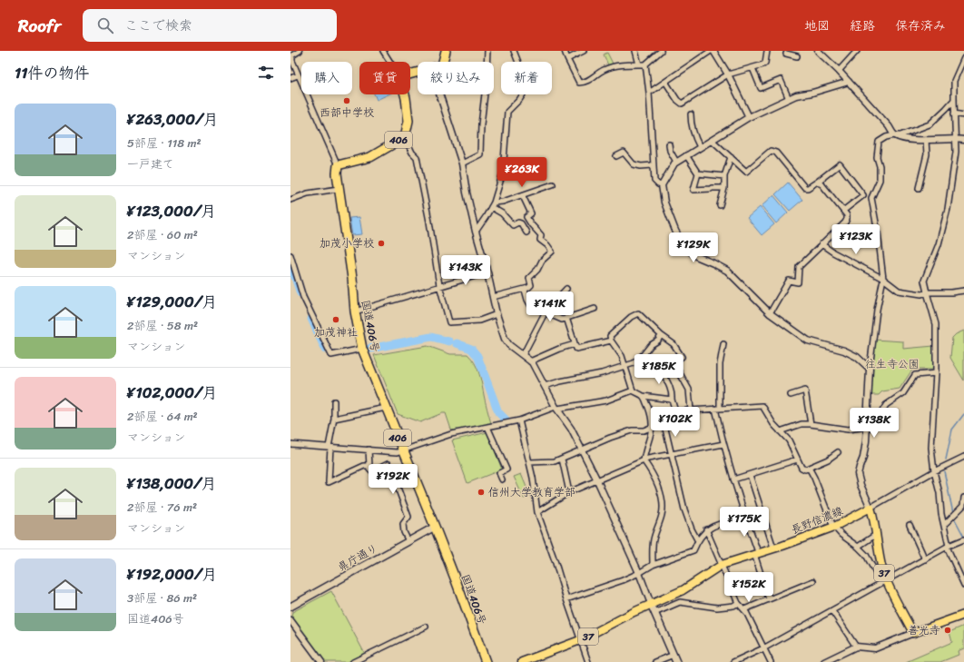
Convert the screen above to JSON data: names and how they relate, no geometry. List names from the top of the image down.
{
  "streets": {
    "highway": ["406", "国道406号"],
    "main road": ["長野信濃線", "県庁通り", "37"]
  },
  "crossings": [
    ["406", "国道406号"],
    ["国道406号", "県庁通り"],
    ["長野信濃線", "37"]
  ],
  "parks": ["往生寺公園"],
  "places": [
    "西部中学校",
    "加茂小学校",
    "加茂神社",
    "信州大学教育学部",
    "善光寺"
  ],
  "page": {
    "header": "Roofr",
    "search": "ここで検索",
    "nav": ["地図", "経路", "保存済み"],
    "heading": "11件の物件",
    "chip": [
      "購入",
      "賃貸",
      "絞り込み",
      "新着"
    ],
    "list": [
      {
        "name": "¥263,000/月",
        "note": "5部屋 · 118 m² · 一戸建て"
      },
      {
        "name": "¥123,000/月",
        "note": "2部屋 · 60 m² · マンション"
      },
      {
        "name": "¥129,000/月",
        "note": "2部屋 · 58 m² · マンション"
      },
      {
        "name": "¥102,000/月",
        "note": "2部屋 · 64 m² · マンション"
      },
      {
        "name": "¥138,000/月",
        "note": "2部屋 · 76 m² · マンション"
      },
      {
        "name": "¥192,000/月",
        "note": "3部屋 · 86 m² · 国道406号"
      }
    ],
    "price": [
      "¥263K",
      "¥123K",
      "¥129K",
      "¥143K",
      "¥141K",
      "¥185K",
      "¥102K",
      "¥138K",
      "¥192K",
      "¥175K",
      "¥152K"
    ]
  }
}
